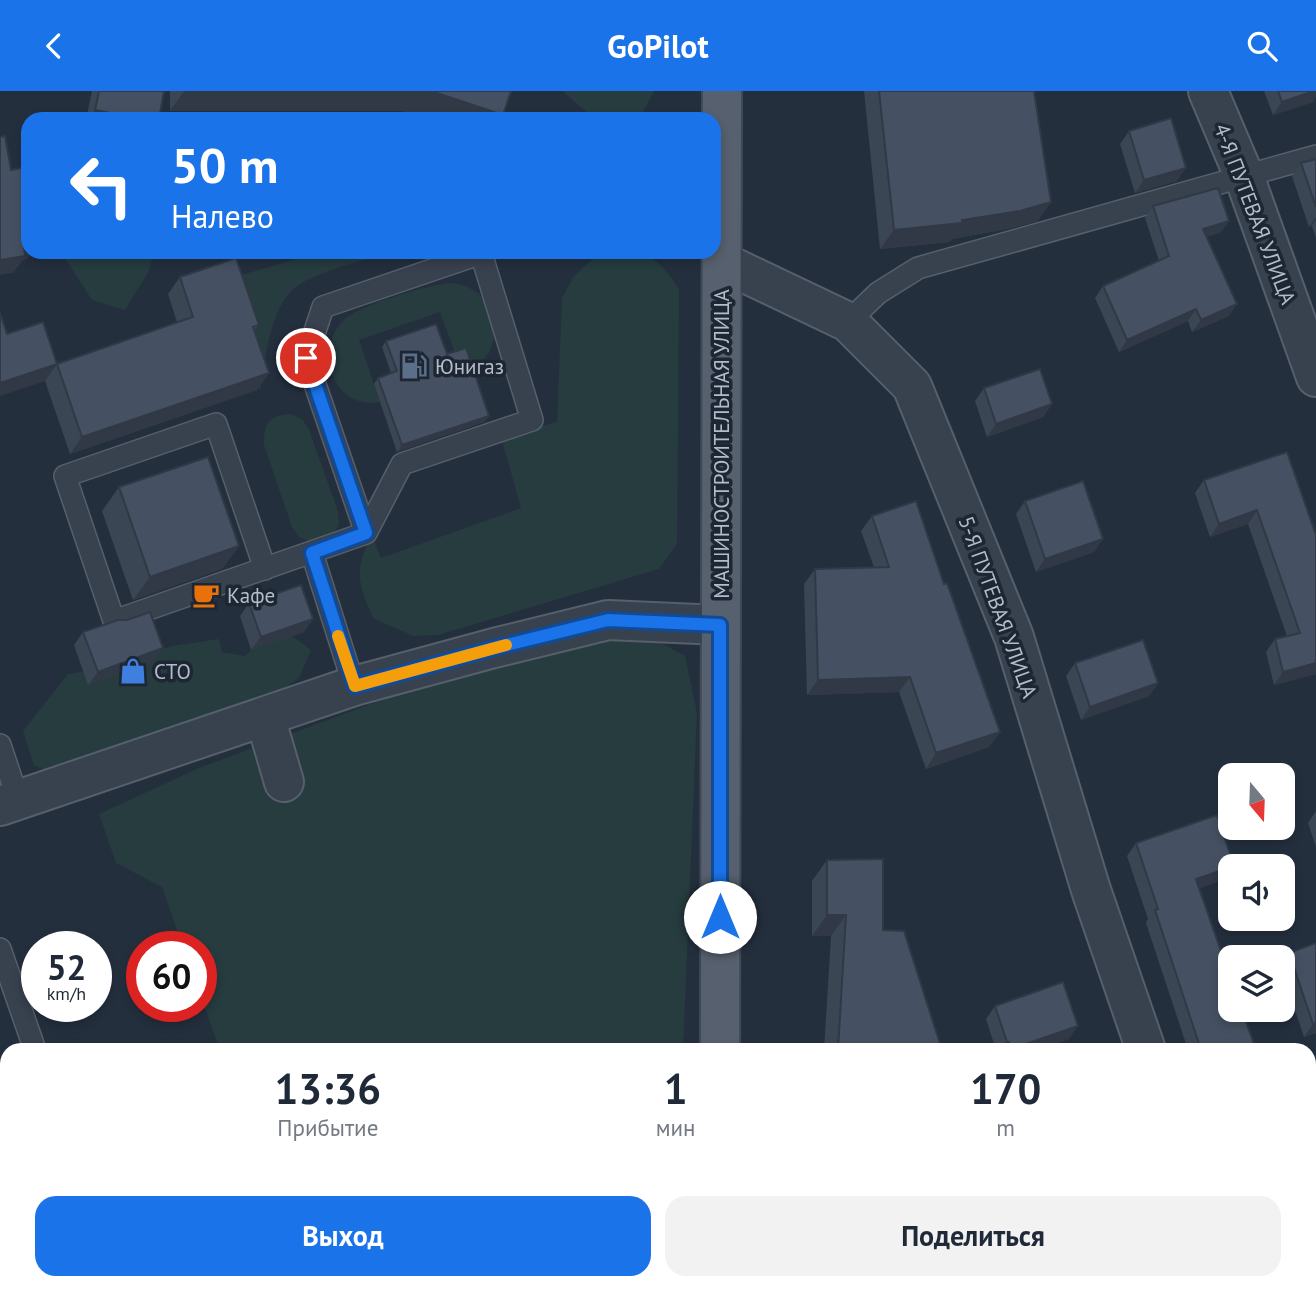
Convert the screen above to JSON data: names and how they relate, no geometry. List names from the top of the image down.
{
  "streets": {
    "main road": ["МАШИНОСТРОИТЕЛЬНАЯ УЛИЦА"],
    "street": ["4-Я ПУТЕВАЯ УЛИЦА", "5-Я ПУТЕВАЯ УЛИЦА"]
  },
  "crossings": [
    ["МАШИНОСТРОИТЕЛЬНАЯ УЛИЦА", "5-Я ПУТЕВАЯ УЛИЦА"]
  ],
  "places": {
    "fuel station": ["Юнигаз"],
    "cafe": ["Кафе"],
    "shop": ["СТО"]
  },
  "north": "bottom",
  "page": {
    "header": "GoPilot",
    "turn": ["50 m", "Налево"],
    "speed": "52 km/h",
    "limit": "60",
    "eta": [
      "13:36",
      "Прибытие",
      "1",
      "мин",
      "170",
      "m"
    ],
    "buttons": ["Выход", "Поделиться"]
  }
}
